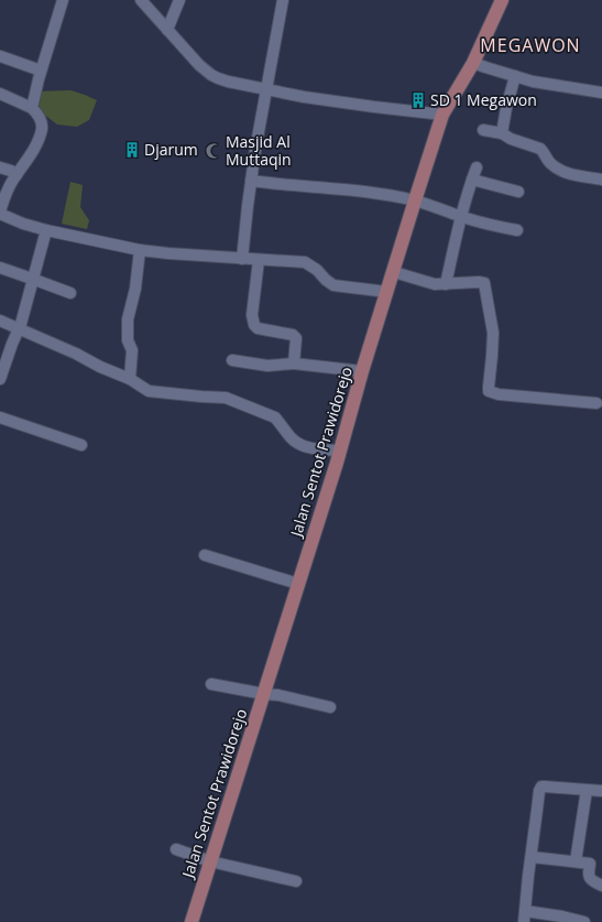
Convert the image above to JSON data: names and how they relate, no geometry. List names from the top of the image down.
{
  "streets": {
    "main road": ["Jalan Sentot Prawidorejo"]
  },
  "districts": ["MEGAWON"],
  "places": {
    "building": ["SD 1 Megawon", "Djarum"],
    "mosque": ["Masjid Al Muttaqin"]
  }
}
